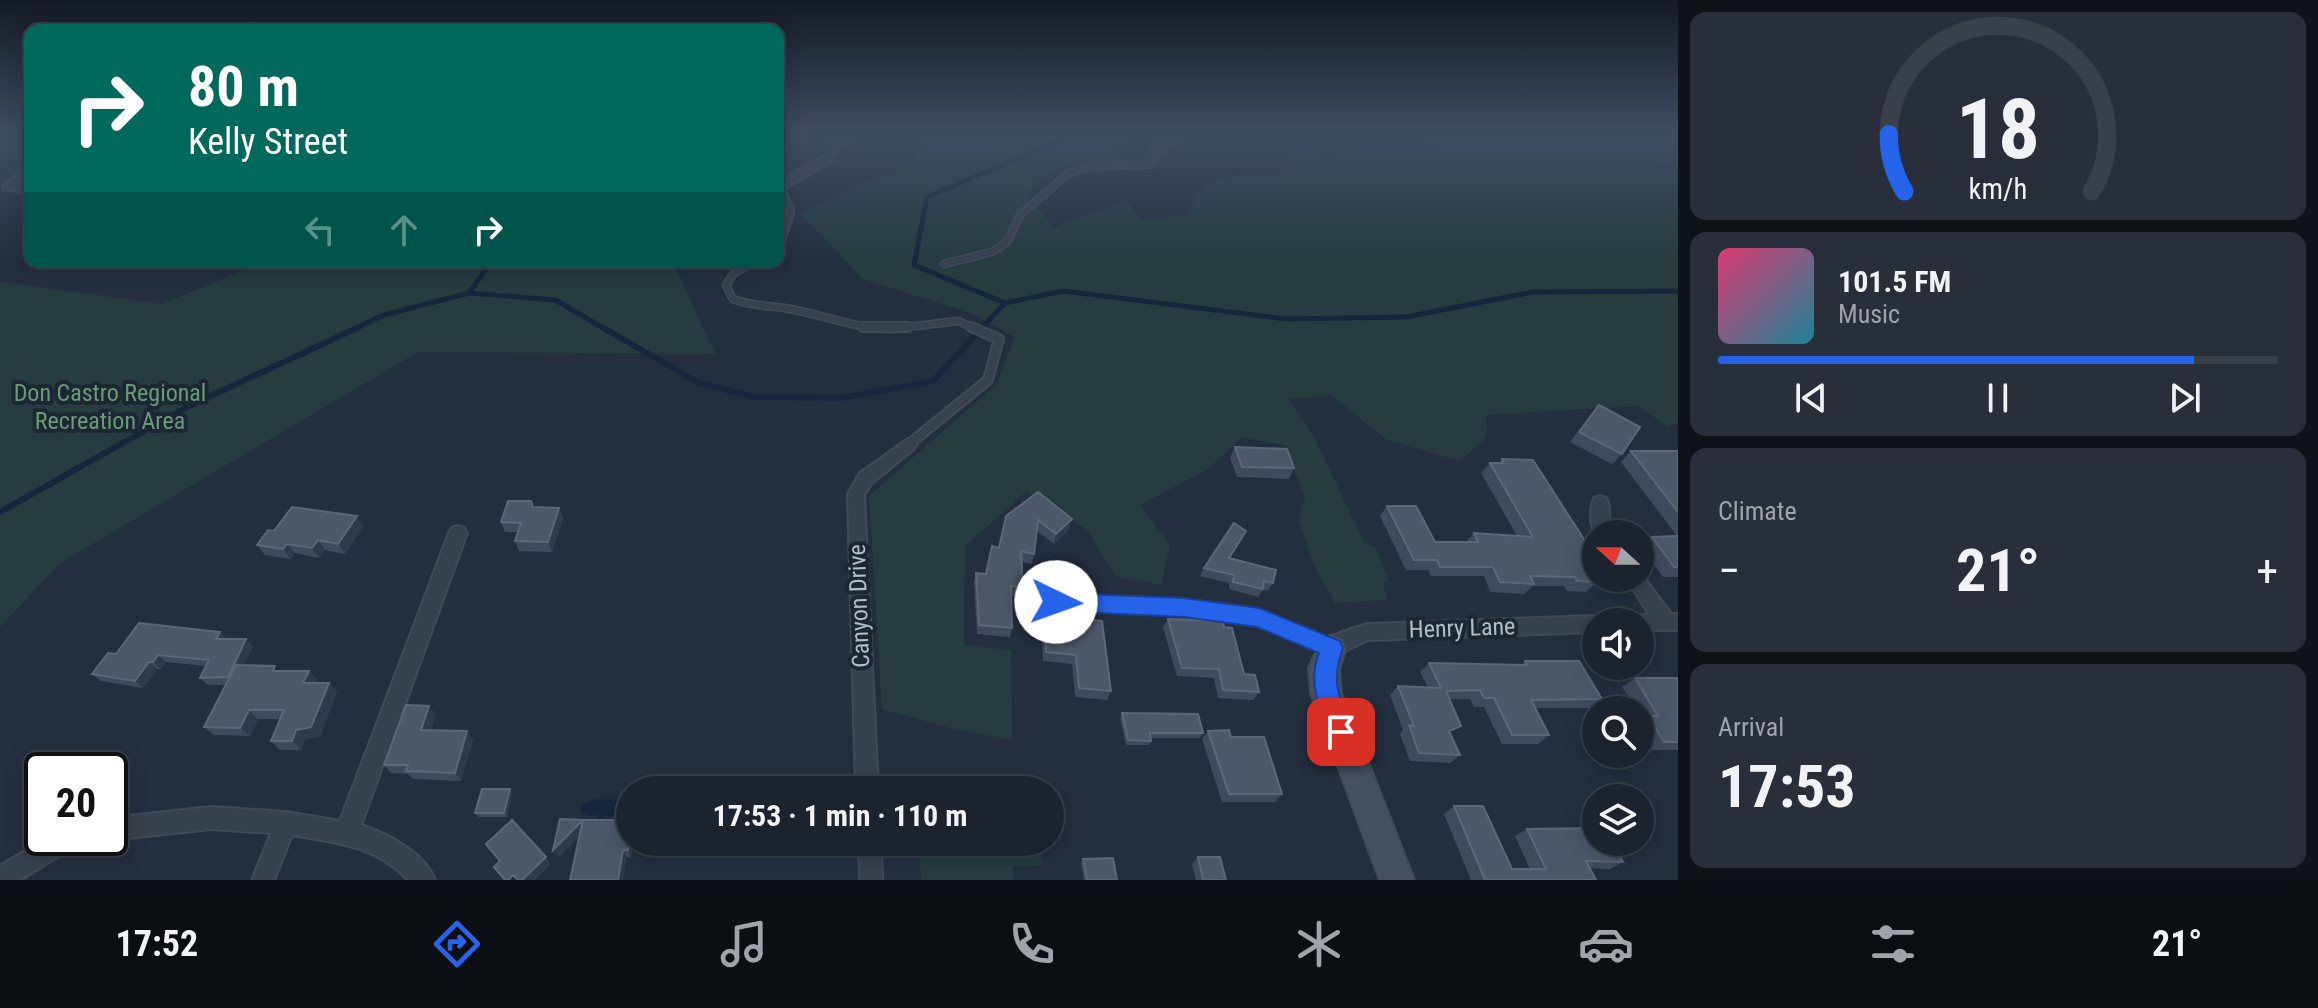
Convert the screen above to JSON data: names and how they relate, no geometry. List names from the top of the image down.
{
  "streets": {
    "street": ["Canyon Drive", "Henry Lane"]
  },
  "parks": ["Don Castro Regional Recreation Area"],
  "north": "left",
  "page": {
    "turn": ["80 m", "Kelly Street"],
    "song": ["101.5 FM", "Music"],
    "tile": [
      "Climate",
      ["Arrival", "17:53"]
    ],
    "heat": ["−", "21°", "+"],
    "limit": "20",
    "trip": "17:53 · 1 min · 110 m",
    "tabs": ["17:52", "21°"],
    "gauge": ["18", "km/h"]
  }
}
